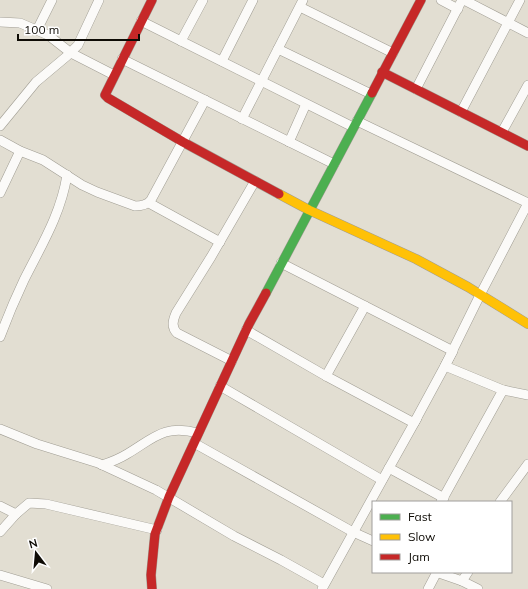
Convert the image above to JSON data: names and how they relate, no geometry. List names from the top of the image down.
{
  "legend": ["Fast", "Slow", "Jam"],
  "scale_bar": "100 m",
  "north": "top"
}
